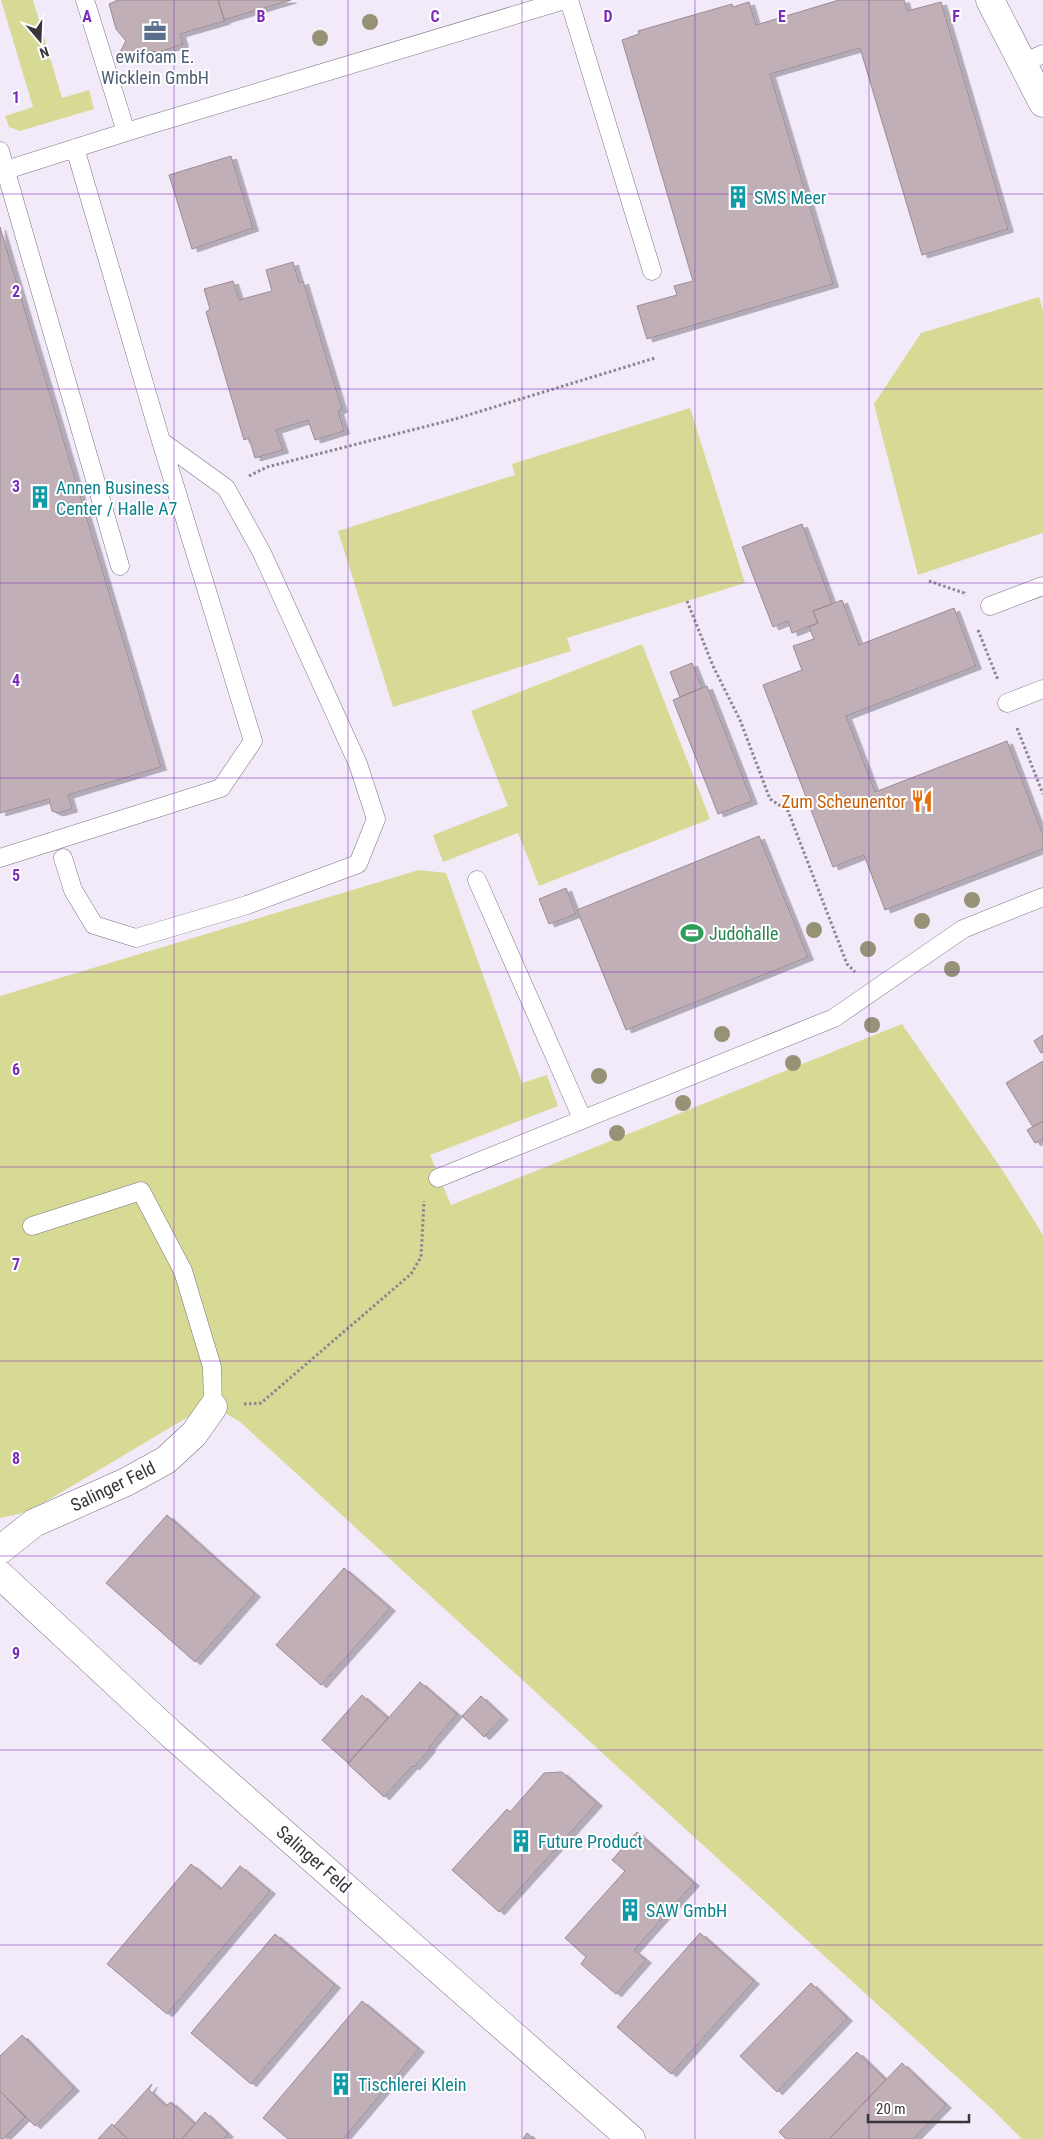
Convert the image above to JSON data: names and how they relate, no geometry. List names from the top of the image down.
{
  "streets": {
    "street": ["Salinger Feld"]
  },
  "places": {
    "office": ["ewifoam E. Wicklein GmbH"],
    "building": [
      "SMS Meer",
      "Annen Business Center / Halle A7",
      "Future Product",
      "SAW GmbH",
      "Tischlerei Klein"
    ],
    "restaurant": ["Zum Scheunentor"],
    "sports": ["Judohalle"]
  },
  "scale_bar": "20 m",
  "north": "bottom",
  "grid": {
    "columns": [
      "A",
      "B",
      "C",
      "D",
      "E",
      "F"
    ],
    "rows": [
      "1",
      "2",
      "3",
      "4",
      "5",
      "6",
      "7",
      "8",
      "9"
    ]
  }
}
